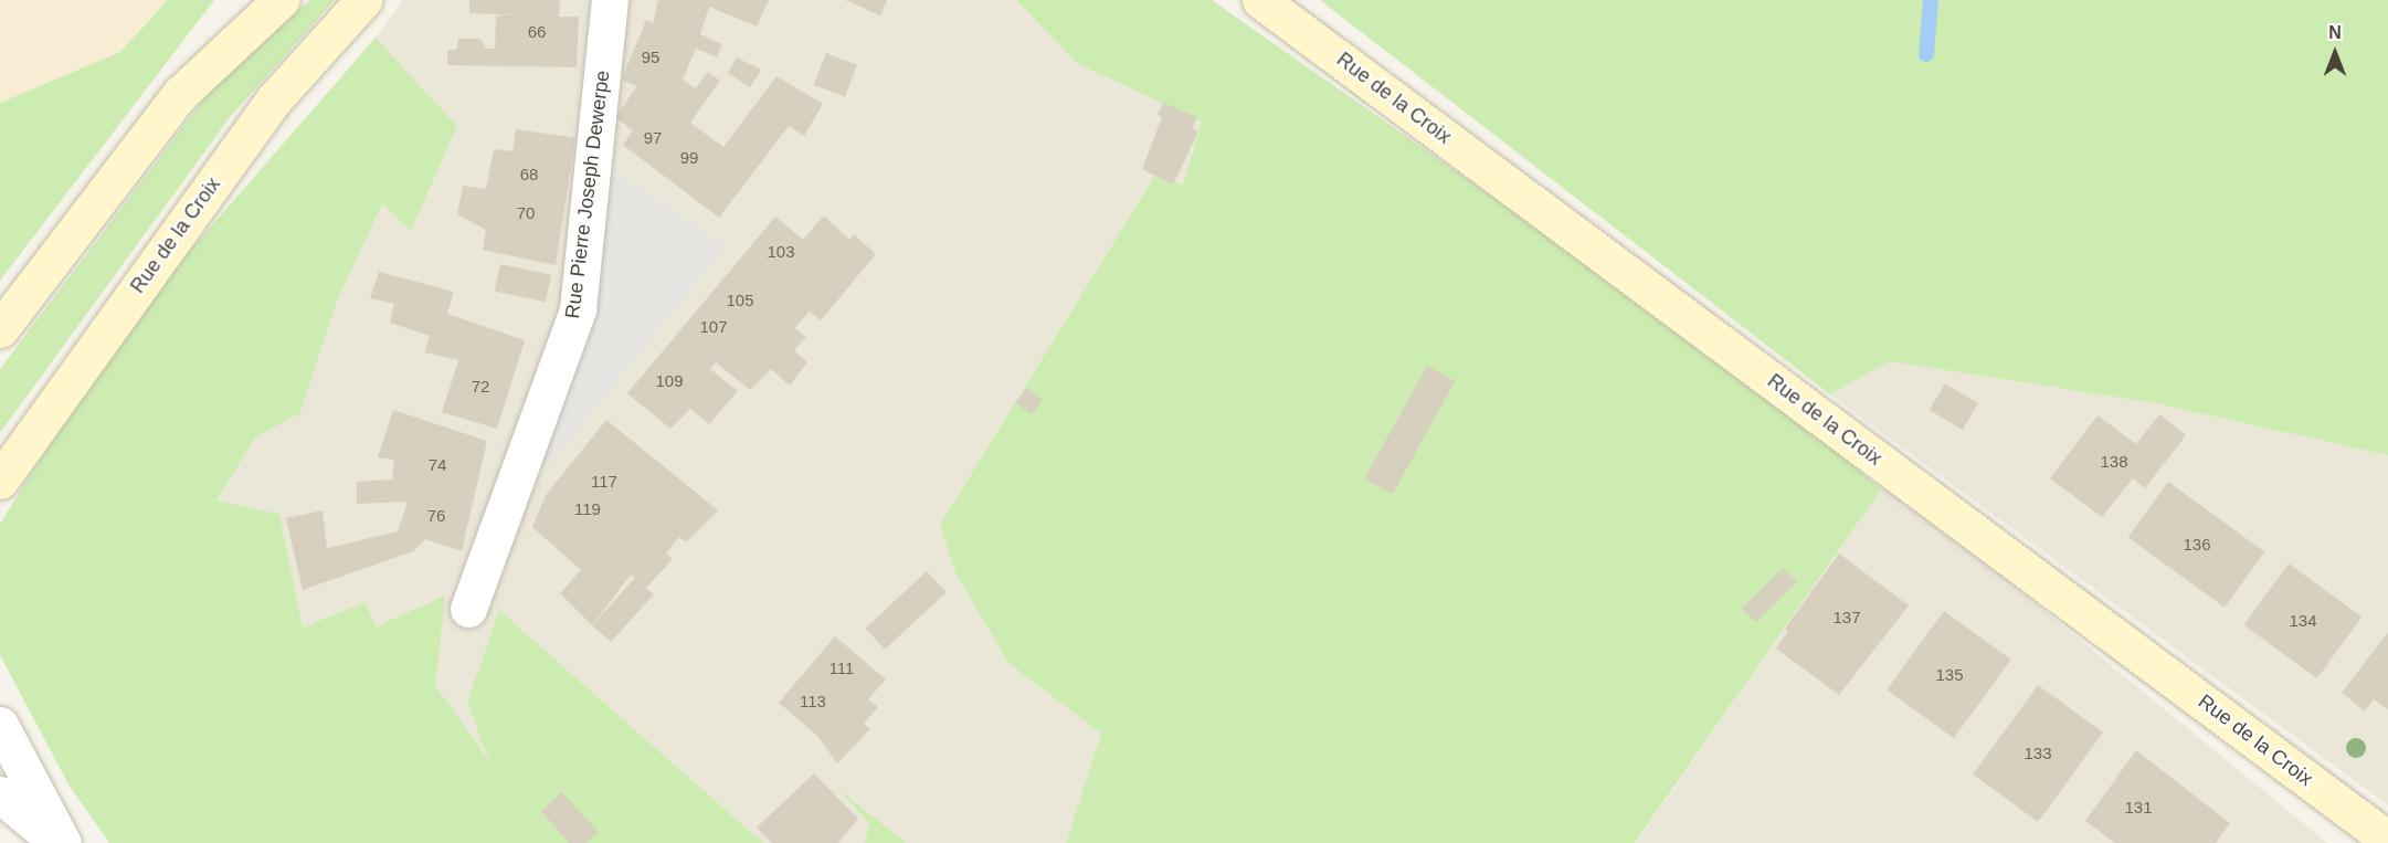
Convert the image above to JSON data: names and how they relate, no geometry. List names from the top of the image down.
{
  "streets": {
    "street": ["Rue de la Croix", "Rue Pierre Joseph Dewerpe"]
  },
  "house_numbers": [
    "66",
    "95",
    "97",
    "99",
    "68",
    "70",
    "103",
    "105",
    "107",
    "109",
    "72",
    "138",
    "74",
    "117",
    "119",
    "76",
    "136",
    "137",
    "134",
    "111",
    "135",
    "113",
    "133",
    "131"
  ],
  "north": "top"
}
